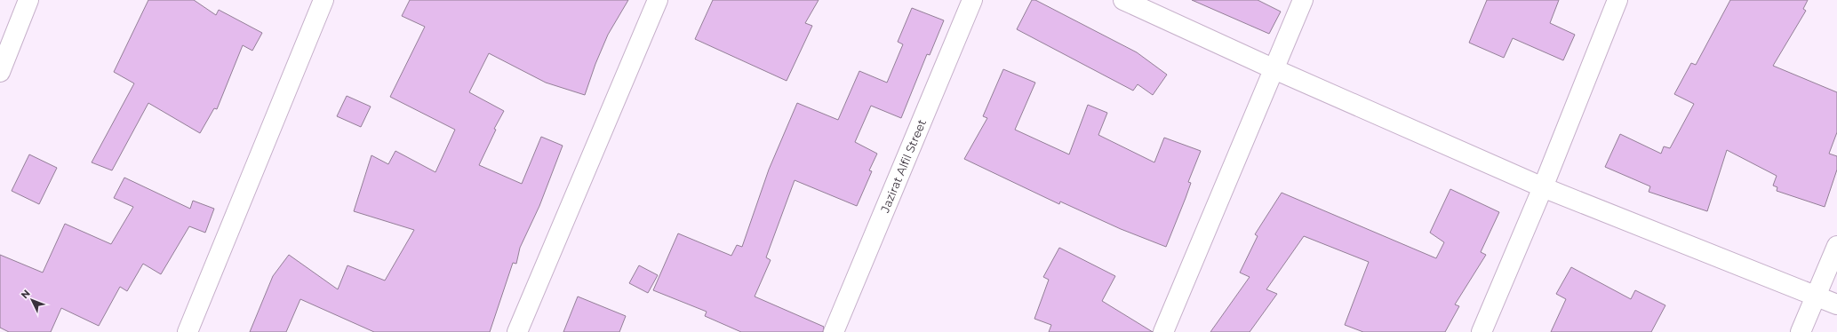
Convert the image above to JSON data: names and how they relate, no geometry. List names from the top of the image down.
{
  "streets": {
    "street": ["Jazirat Alfil Street"]
  },
  "north": "top left"
}
